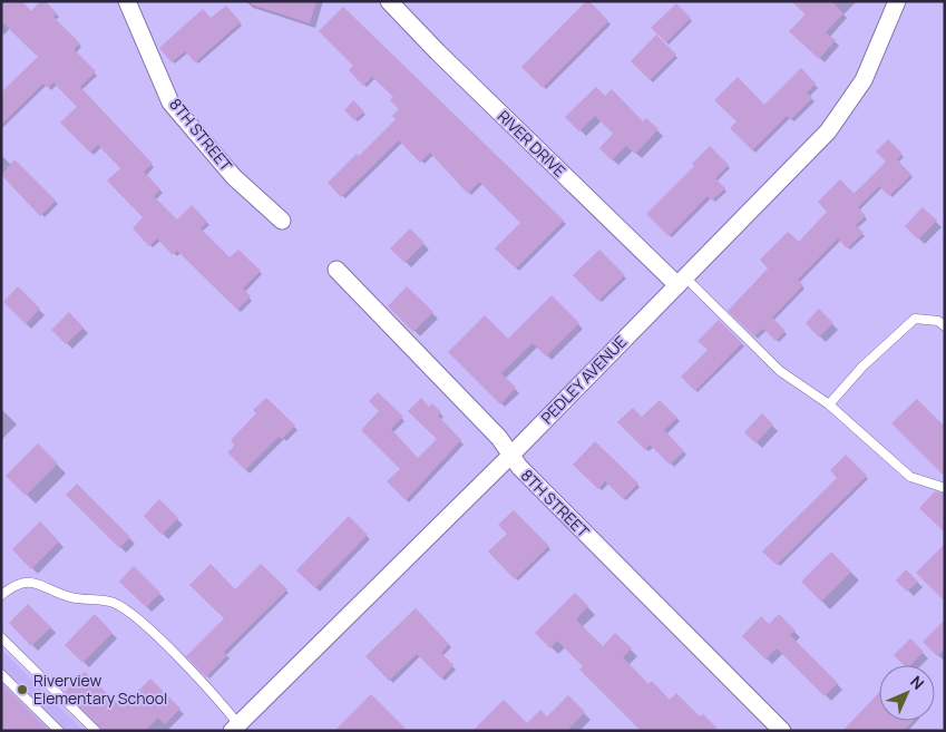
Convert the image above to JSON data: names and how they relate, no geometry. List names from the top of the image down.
{
  "streets": {
    "street": ["8TH STREET", "RIVER DRIVE", "PEDLEY AVENUE"]
  },
  "crossings": [
    ["8TH STREET", "PEDLEY AVENUE"],
    ["RIVER DRIVE", "PEDLEY AVENUE"]
  ],
  "places": ["Riverview Elementary School"],
  "north": "top right"
}
